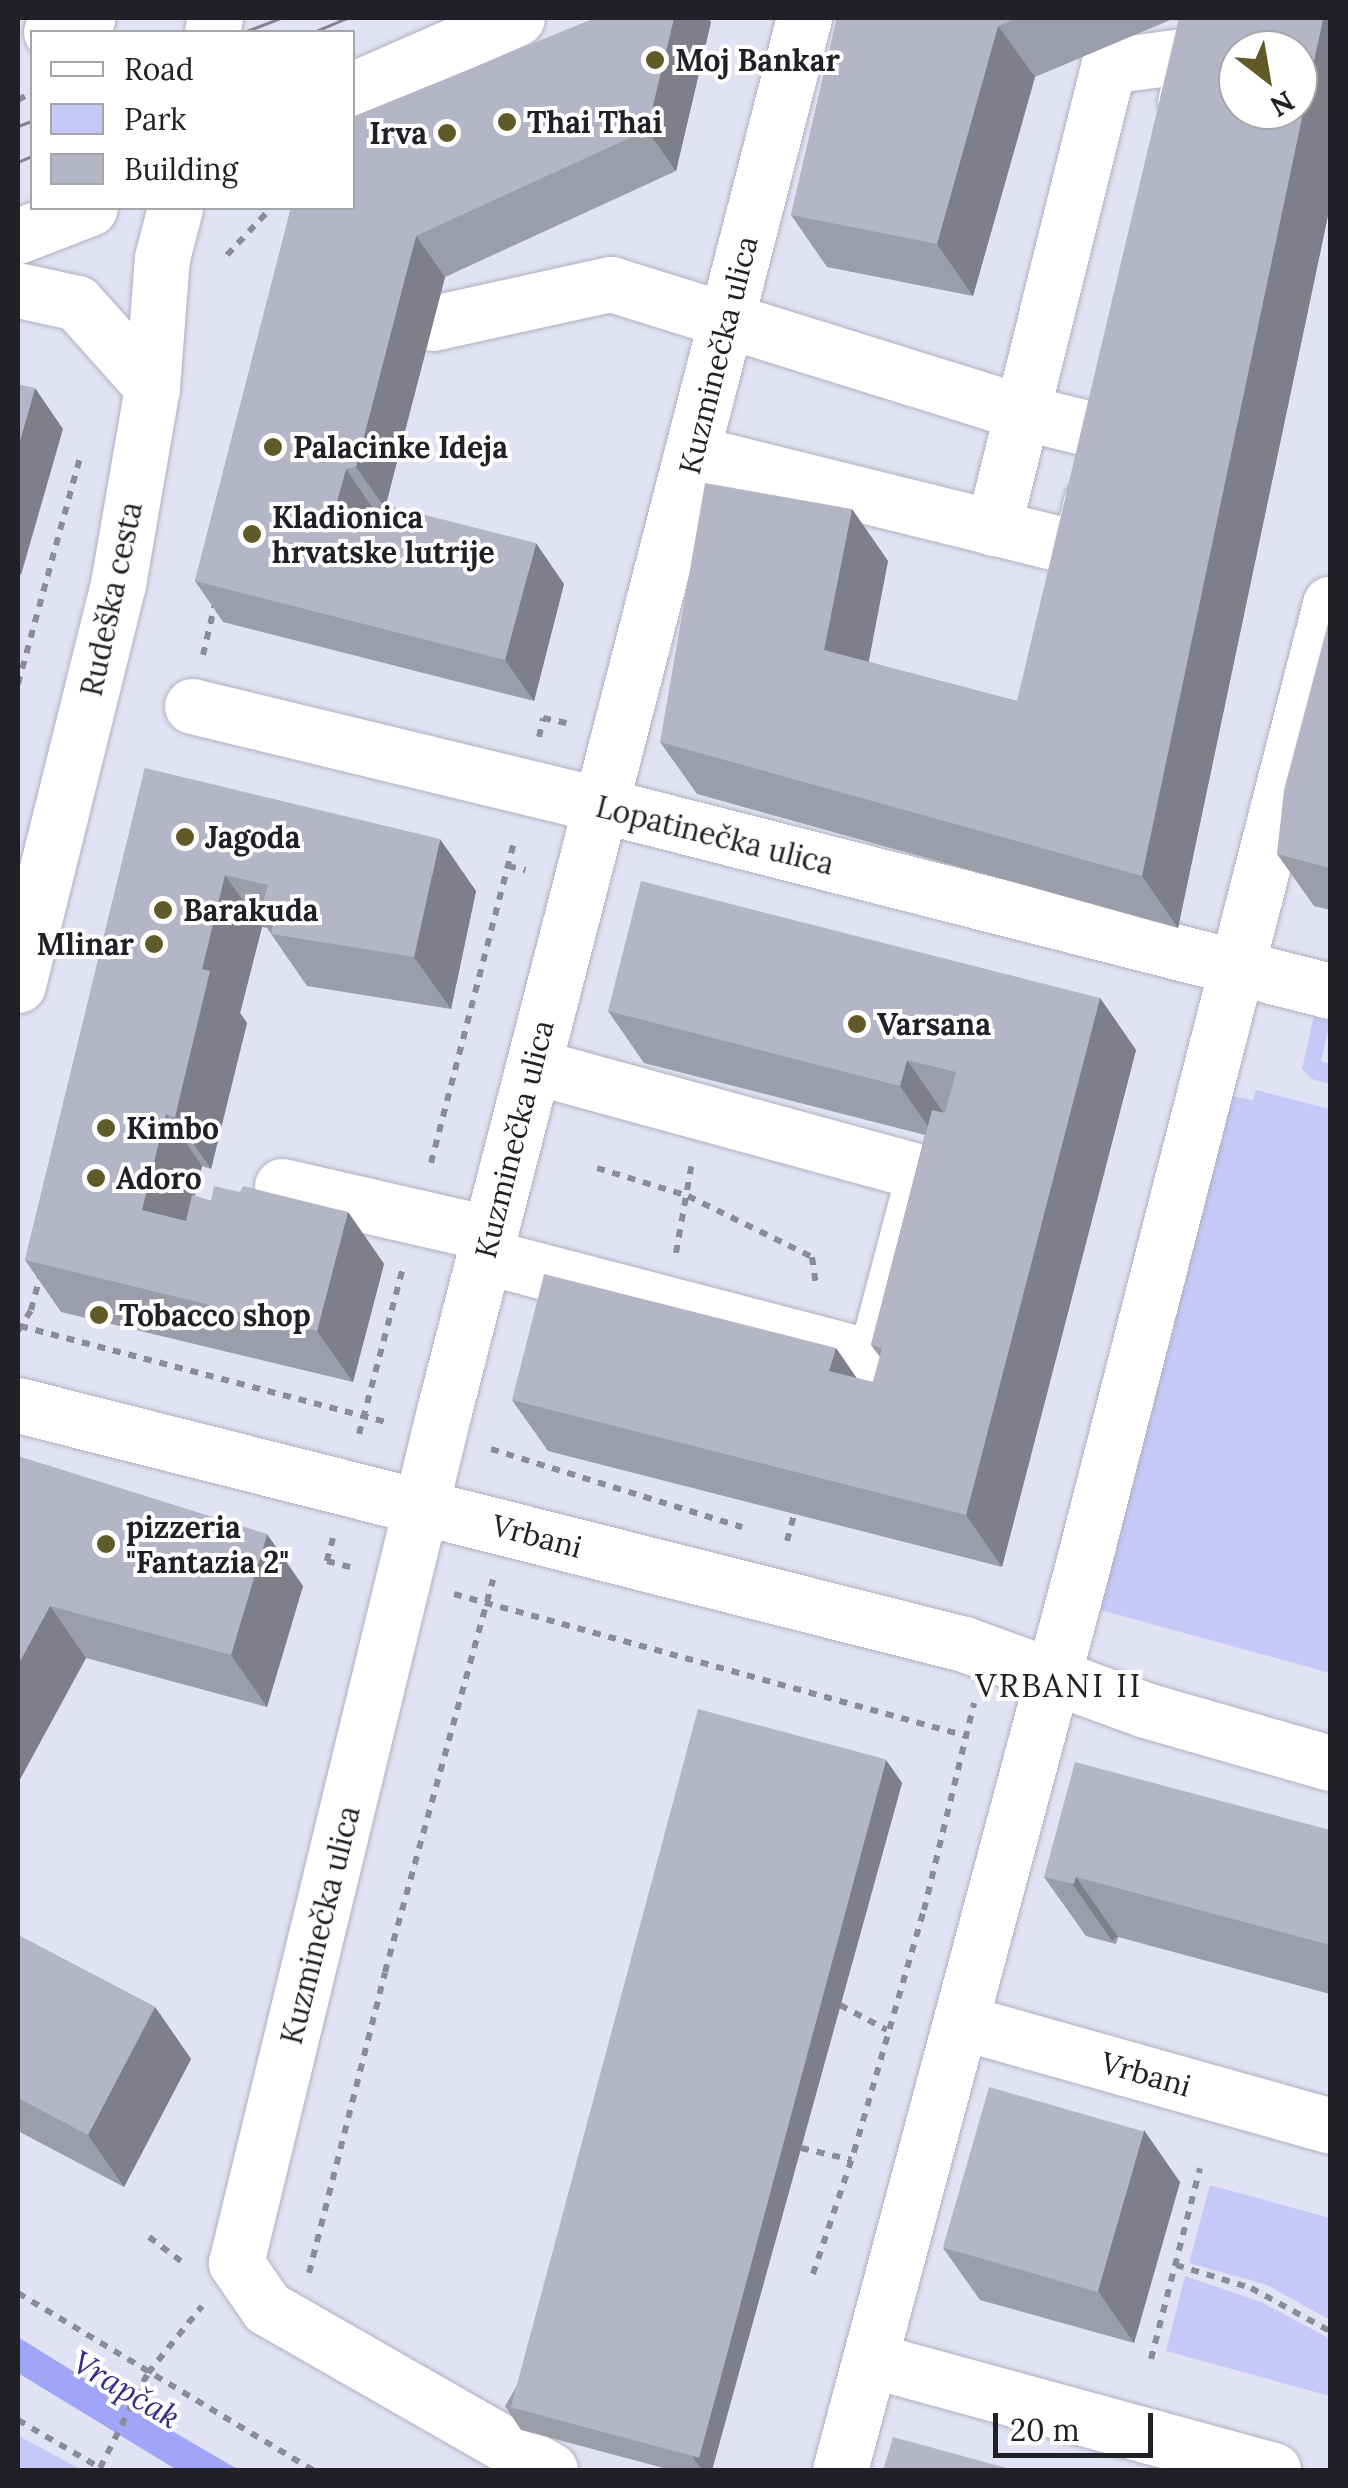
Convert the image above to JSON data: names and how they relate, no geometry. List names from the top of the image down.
{
  "streets": {
    "street": [
      "Kuzminečka ulica",
      "Rudeška cesta",
      "Lopatinečka ulica",
      "Vrbani"
    ]
  },
  "crossings": [
    ["Kuzminečka ulica", "Lopatinečka ulica"],
    ["Kuzminečka ulica", "Vrbani"]
  ],
  "districts": ["VRBANI II"],
  "water": ["Vrapčak"],
  "places": [
    "Moj Bankar",
    "Thai Thai",
    "Irva",
    "Palacinke Ideja",
    "Kladionica hrvatske lutrije",
    "Jagoda",
    "Barakuda",
    "Mlinar",
    "Varsana",
    "Kimbo",
    "Adoro",
    "Tobacco shop",
    "pizzeria \"Fantazia 2\""
  ],
  "legend": ["Road", "Park", "Building"],
  "scale_bar": "20 m",
  "north": "bottom right"
}
